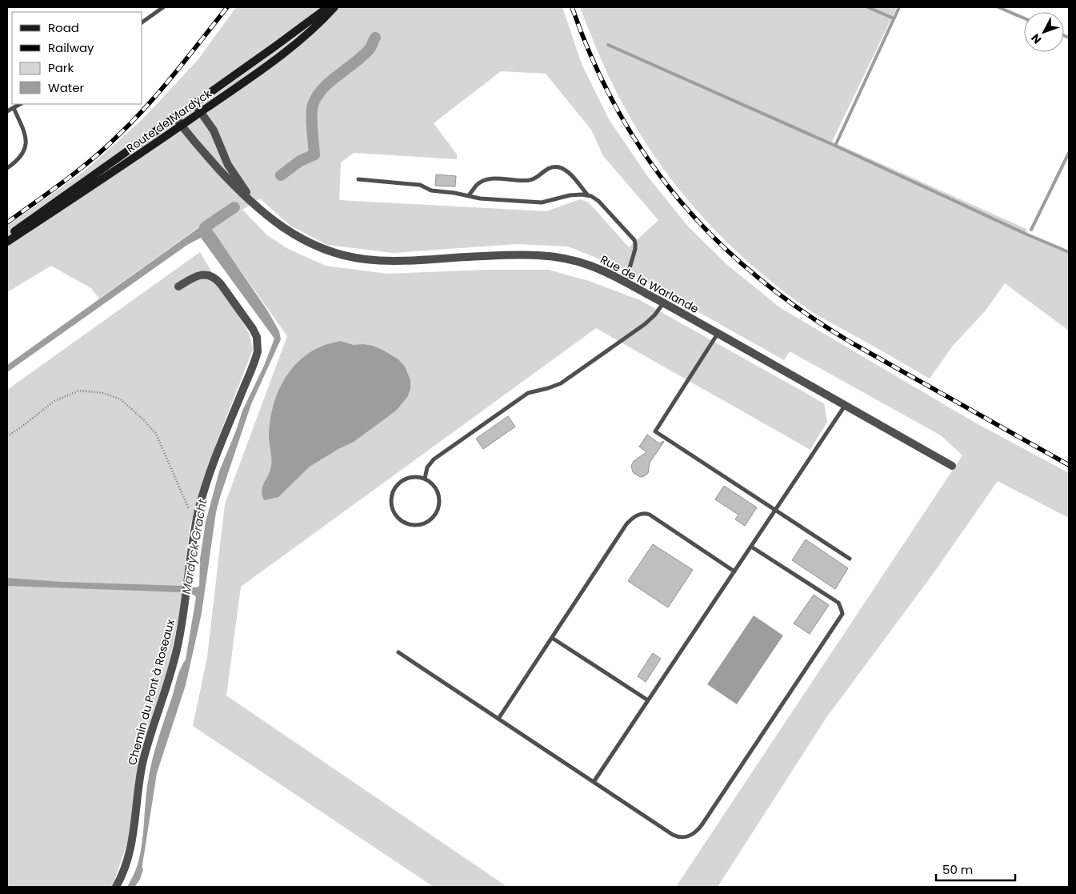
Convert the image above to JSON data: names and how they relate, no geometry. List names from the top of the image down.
{
  "streets": {
    "main road": ["Route de Mardyck"],
    "street": ["Rue de la Warlande", "Chemin du Pont à Roseaux"]
  },
  "crossings": [
    ["Route de Mardyck", "Rue de la Warlande"]
  ],
  "water": ["Mardyck Gracht"],
  "legend": [
    "Road",
    "Railway",
    "Park",
    "Water"
  ],
  "scale_bar": "50 m",
  "north": "bottom left"
}
